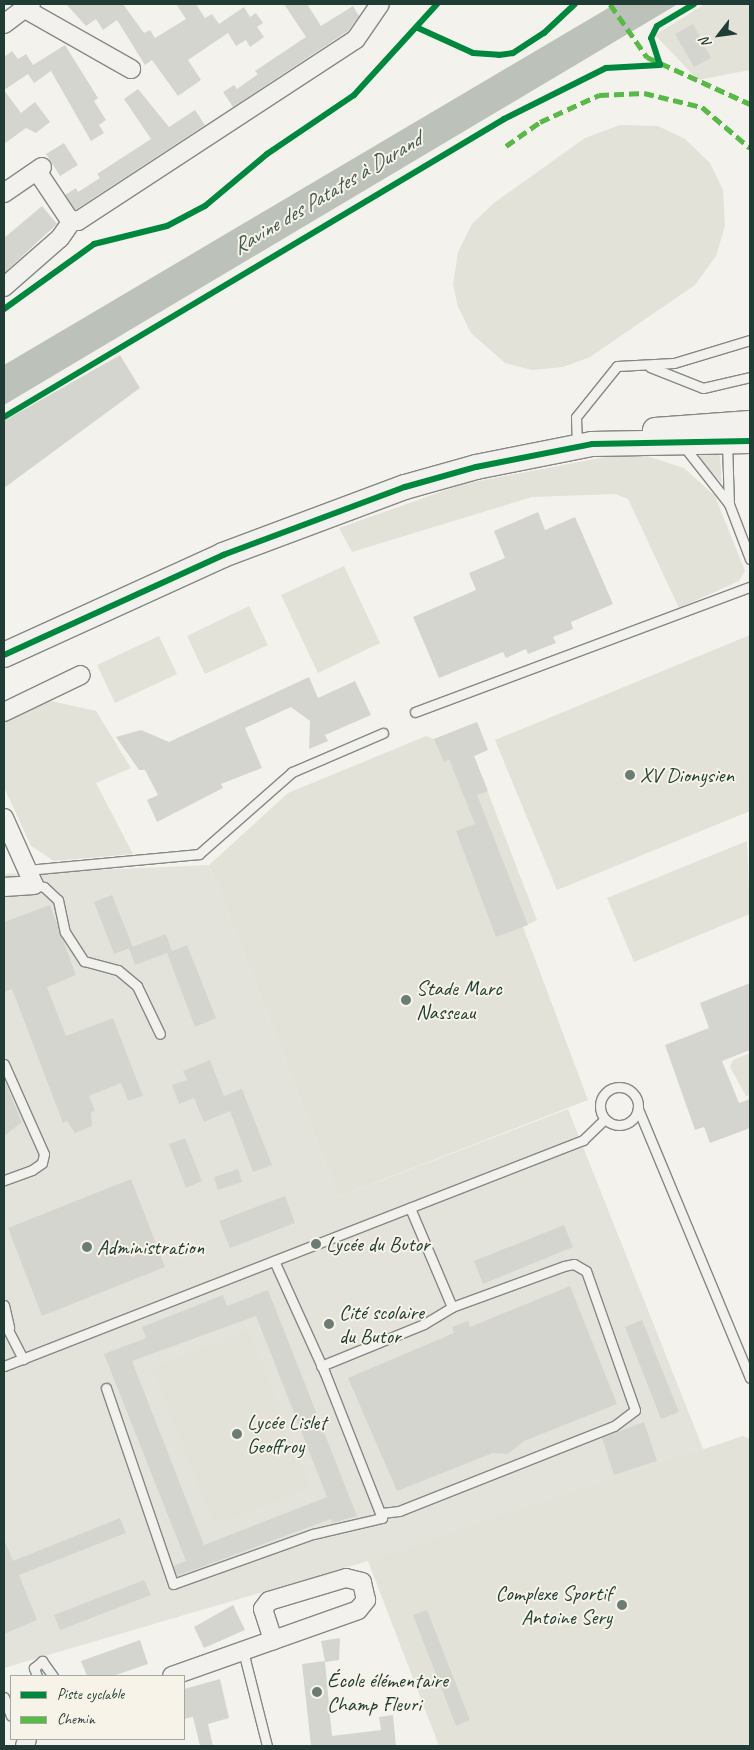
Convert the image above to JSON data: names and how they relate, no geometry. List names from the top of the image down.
{
  "water": ["Ravine des Patates à Durand"],
  "places": [
    "XV Dionysien",
    "Stade Marc Nasseau",
    "Lycée du Butor",
    "Administration",
    "Cité scolaire du Butor",
    "Lycée Lislet Geoffroy",
    "Complexe Sportif Antoine Sery",
    "École élémentaire Champ Fleuri"
  ],
  "legend": ["Piste cyclable", "Chemin"],
  "north": "bottom left"
}
